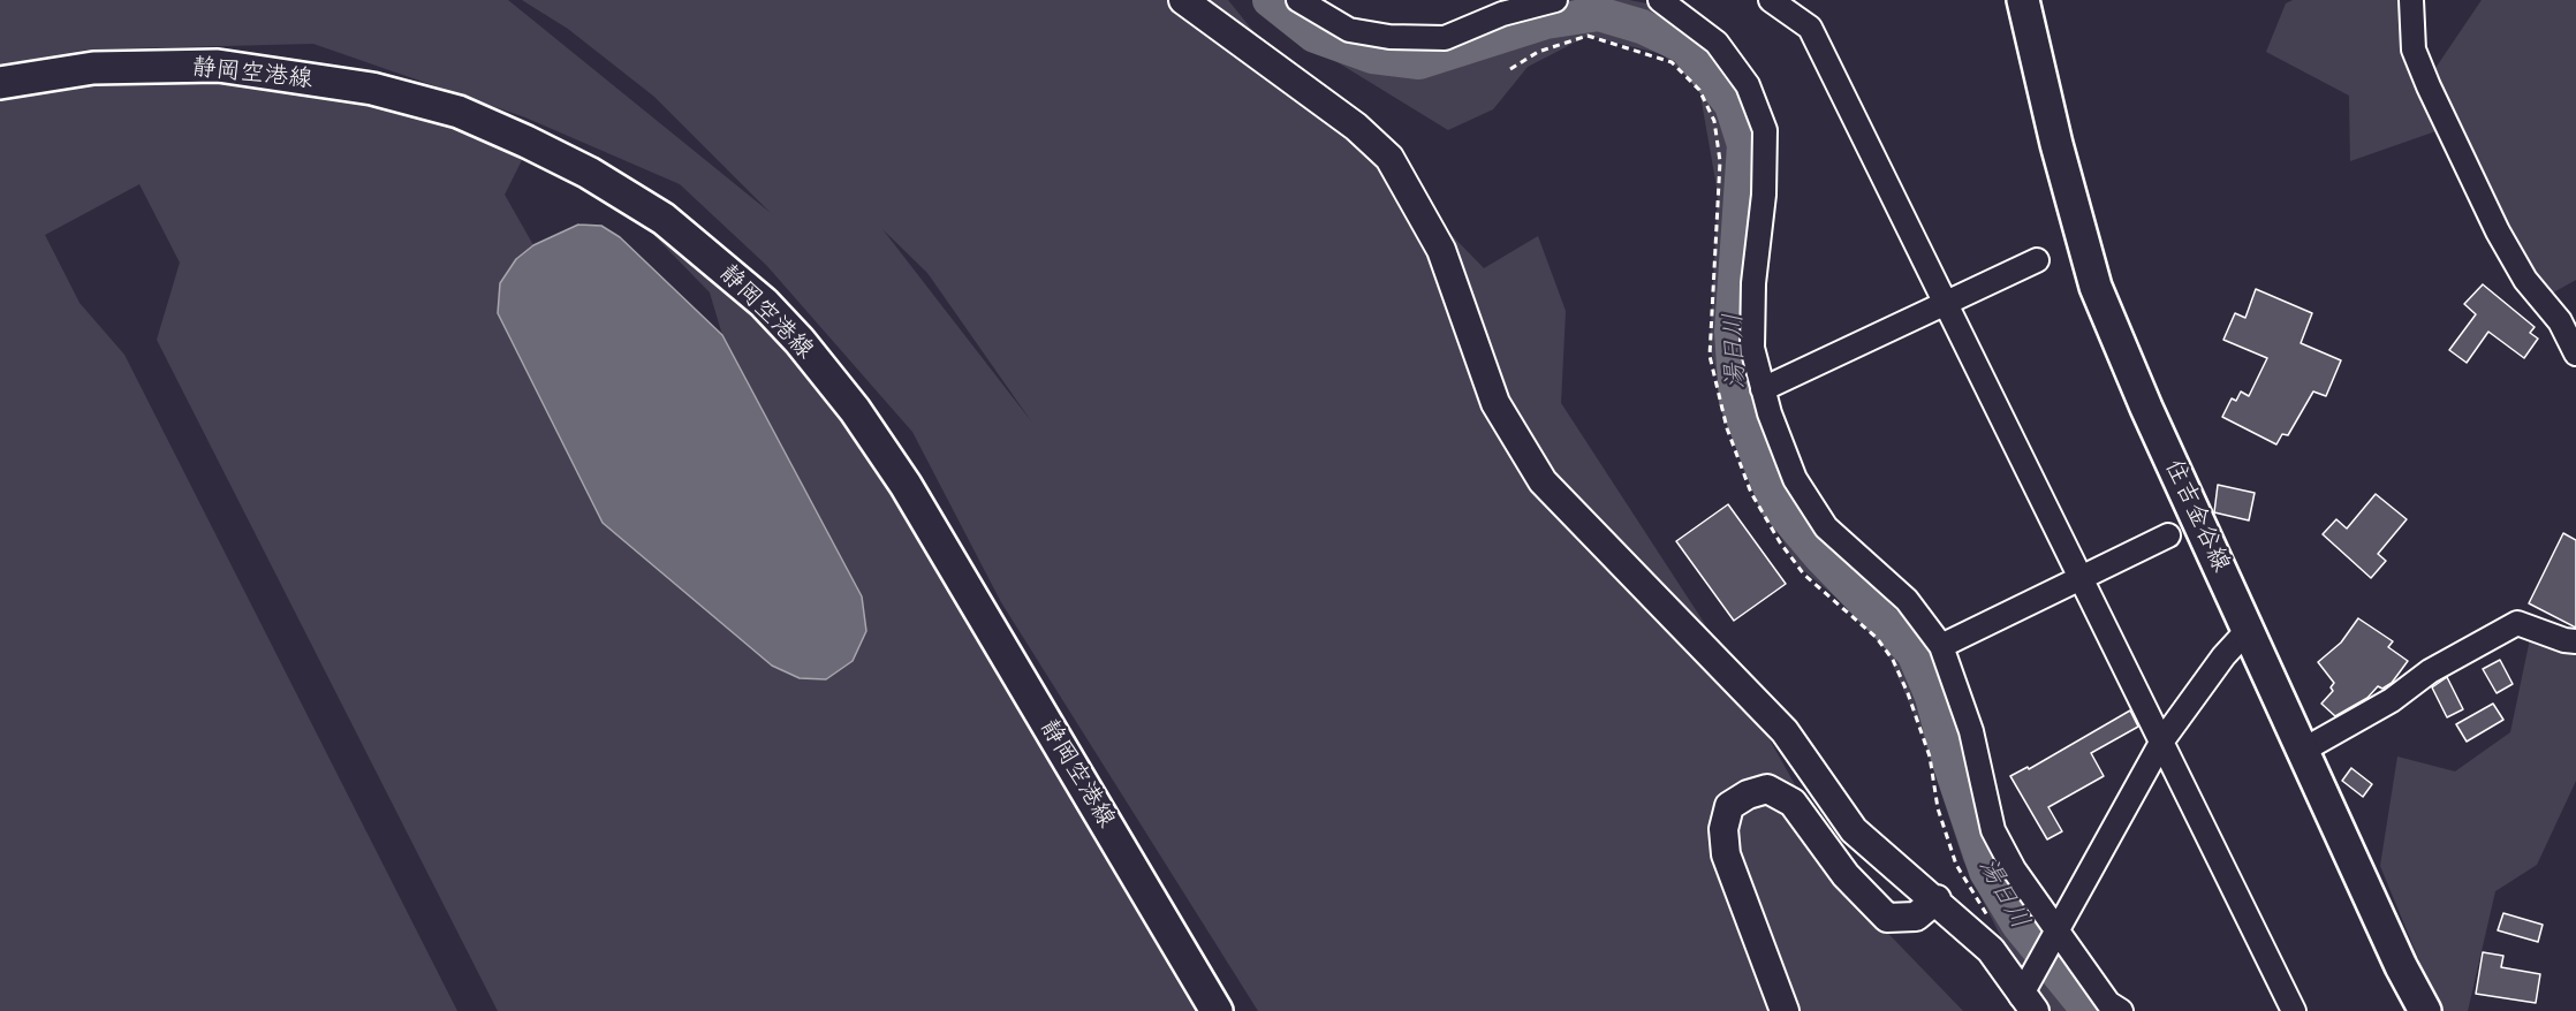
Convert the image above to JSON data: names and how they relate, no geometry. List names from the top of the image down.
{
  "streets": {
    "main road": ["静岡空港線", "住吉金谷線"]
  },
  "water": ["湯日川"]
}
